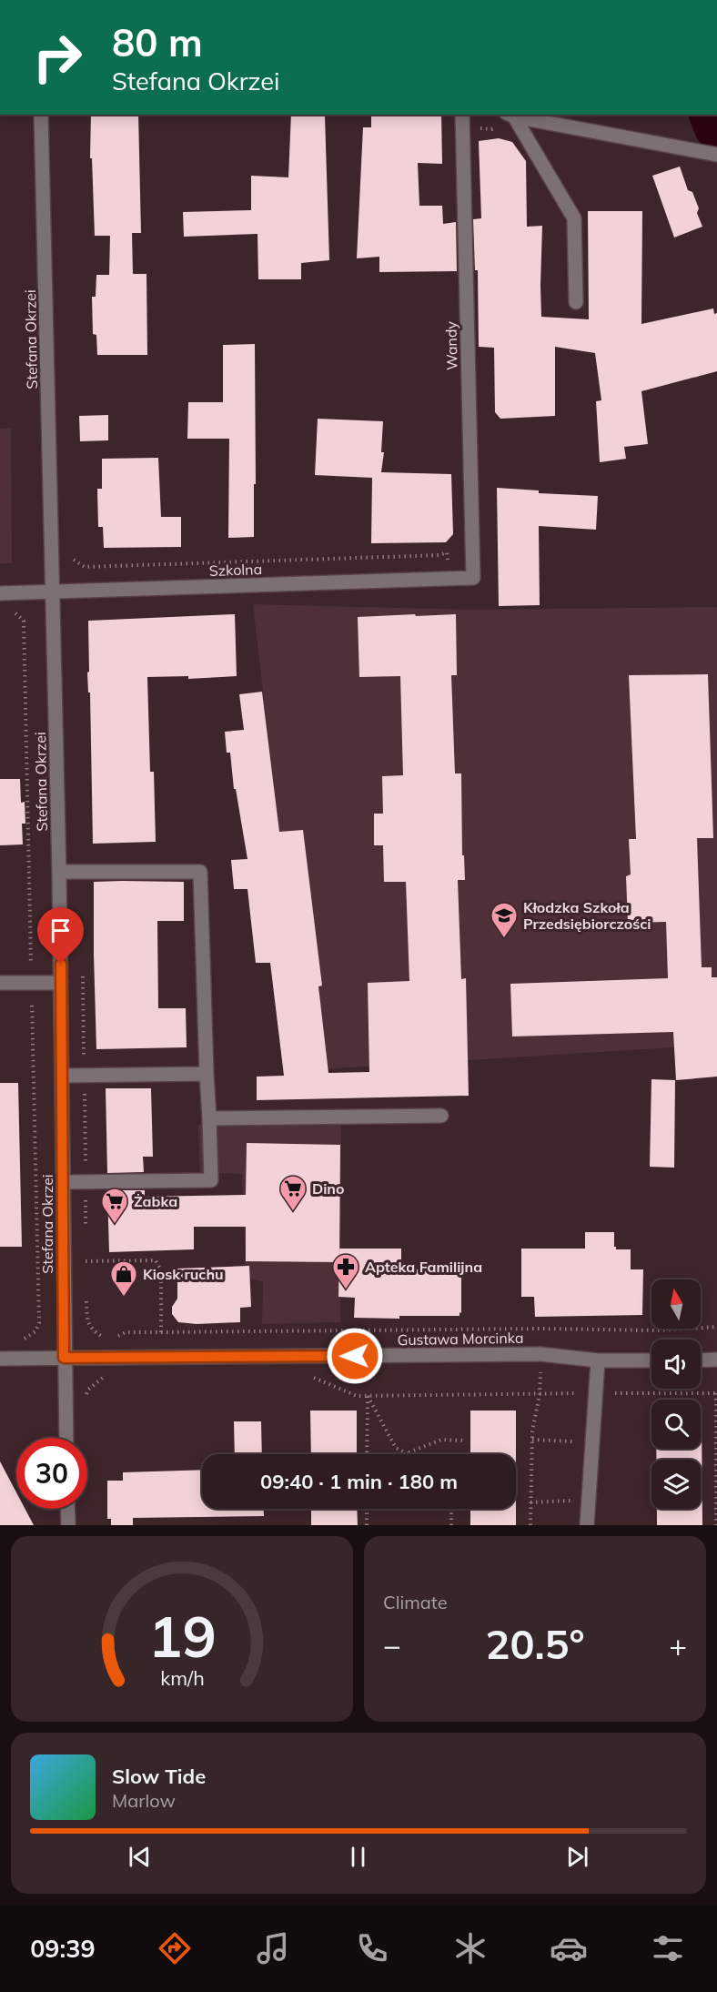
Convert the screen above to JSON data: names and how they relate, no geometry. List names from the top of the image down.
{
  "streets": {
    "street": [
      "Stefana Okrzei",
      "Wandy",
      "Szkolna",
      "Gustawa Morcinka"
    ]
  },
  "crossings": [
    ["Stefana Okrzei", "Szkolna"],
    ["Stefana Okrzei", "Gustawa Morcinka"],
    ["Wandy", "Szkolna"]
  ],
  "places": {
    "school or university": ["Kłodzka Szkoła Przedsiębiorczości"],
    "supermarket": ["Dino", "Żabka"],
    "pharmacy": ["Apteka Familijna"],
    "shop": ["Kiosk ruchu"]
  },
  "north": "top",
  "page": {
    "turn": ["80 m", "Stefana Okrzei"],
    "limit": "30",
    "trip": "09:40 · 1 min · 180 m",
    "tile": "Climate",
    "heat": ["−", "20.5°", "+"],
    "song": ["Slow Tide", "Marlow"],
    "tabs": "09:39",
    "gauge": ["19", "km/h"]
  }
}
